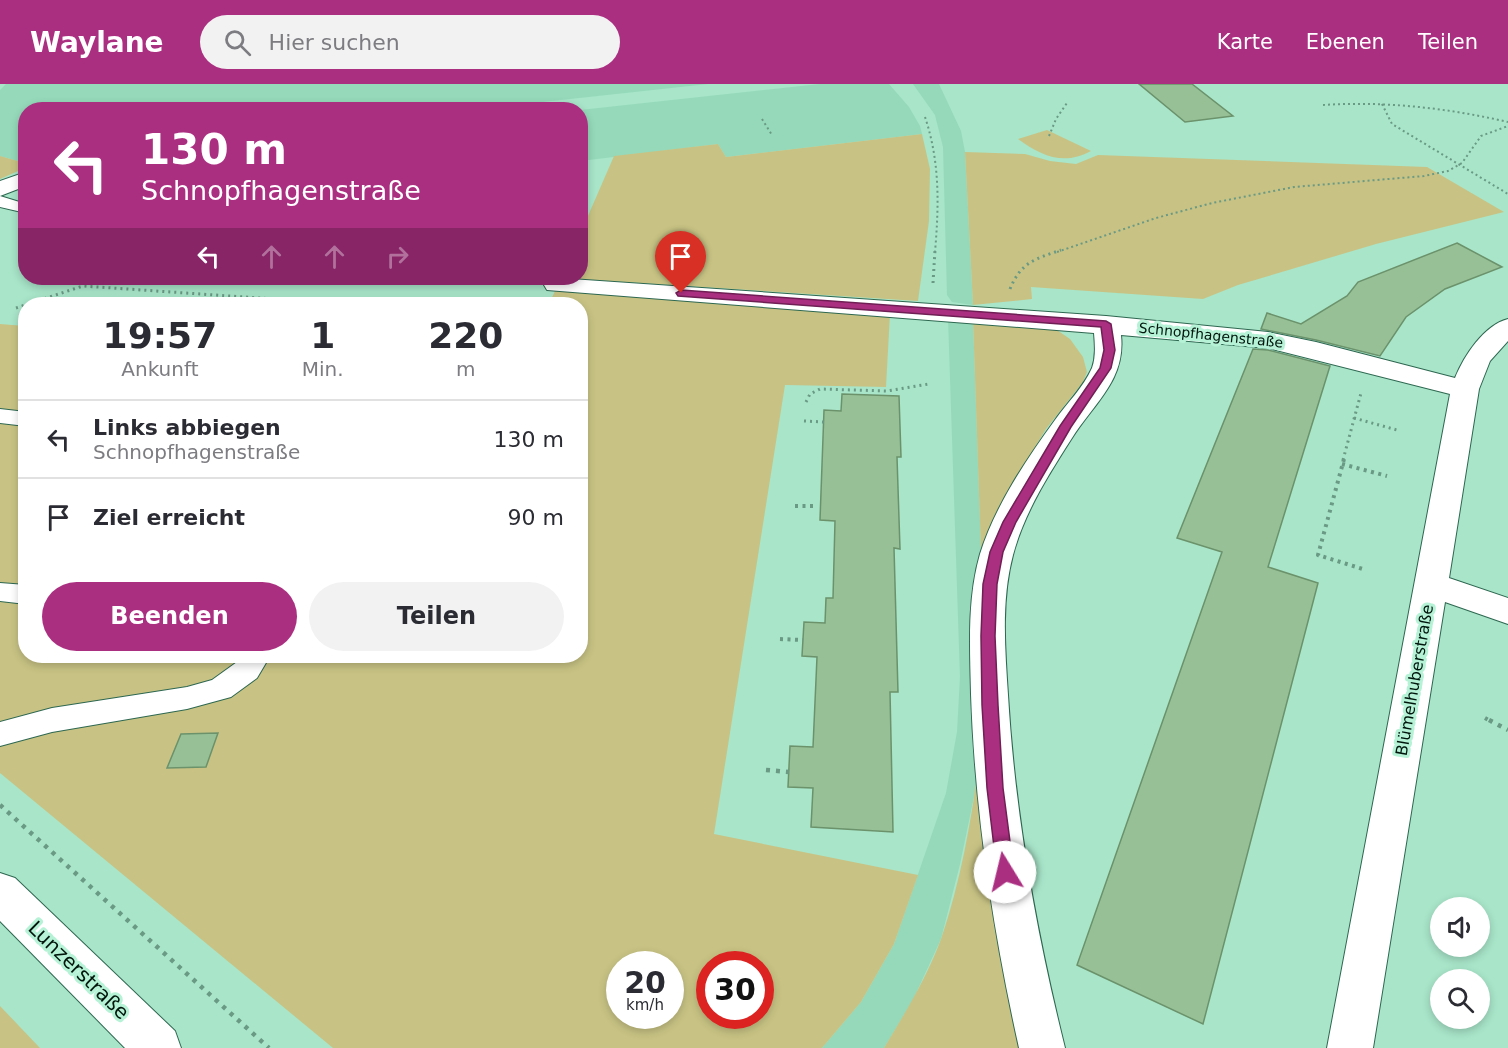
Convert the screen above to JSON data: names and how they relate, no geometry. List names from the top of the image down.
{
  "streets": {
    "street": ["Schnopfhagenstraße", "Blümelhuberstraße", "Lunzerstraße"]
  },
  "crossings": [
    ["Schnopfhagenstraße", "Blümelhuberstraße"]
  ],
  "page": {
    "header": "Waylane",
    "search": "Hier suchen",
    "nav": ["Karte", "Ebenen", "Teilen"],
    "turn": ["130 m", "Schnopfhagenstraße"],
    "eta": [
      "19:57",
      "Ankunft",
      "1",
      "Min.",
      "220",
      "m"
    ],
    "list": [
      {
        "name": "Links abbiegen",
        "note": "Schnopfhagenstraße",
        "value": "130 m"
      },
      {
        "name": "Ziel erreicht",
        "value": "90 m"
      }
    ],
    "buttons": ["Beenden", "Teilen"],
    "speed": "20 km/h",
    "limit": "30"
  }
}
